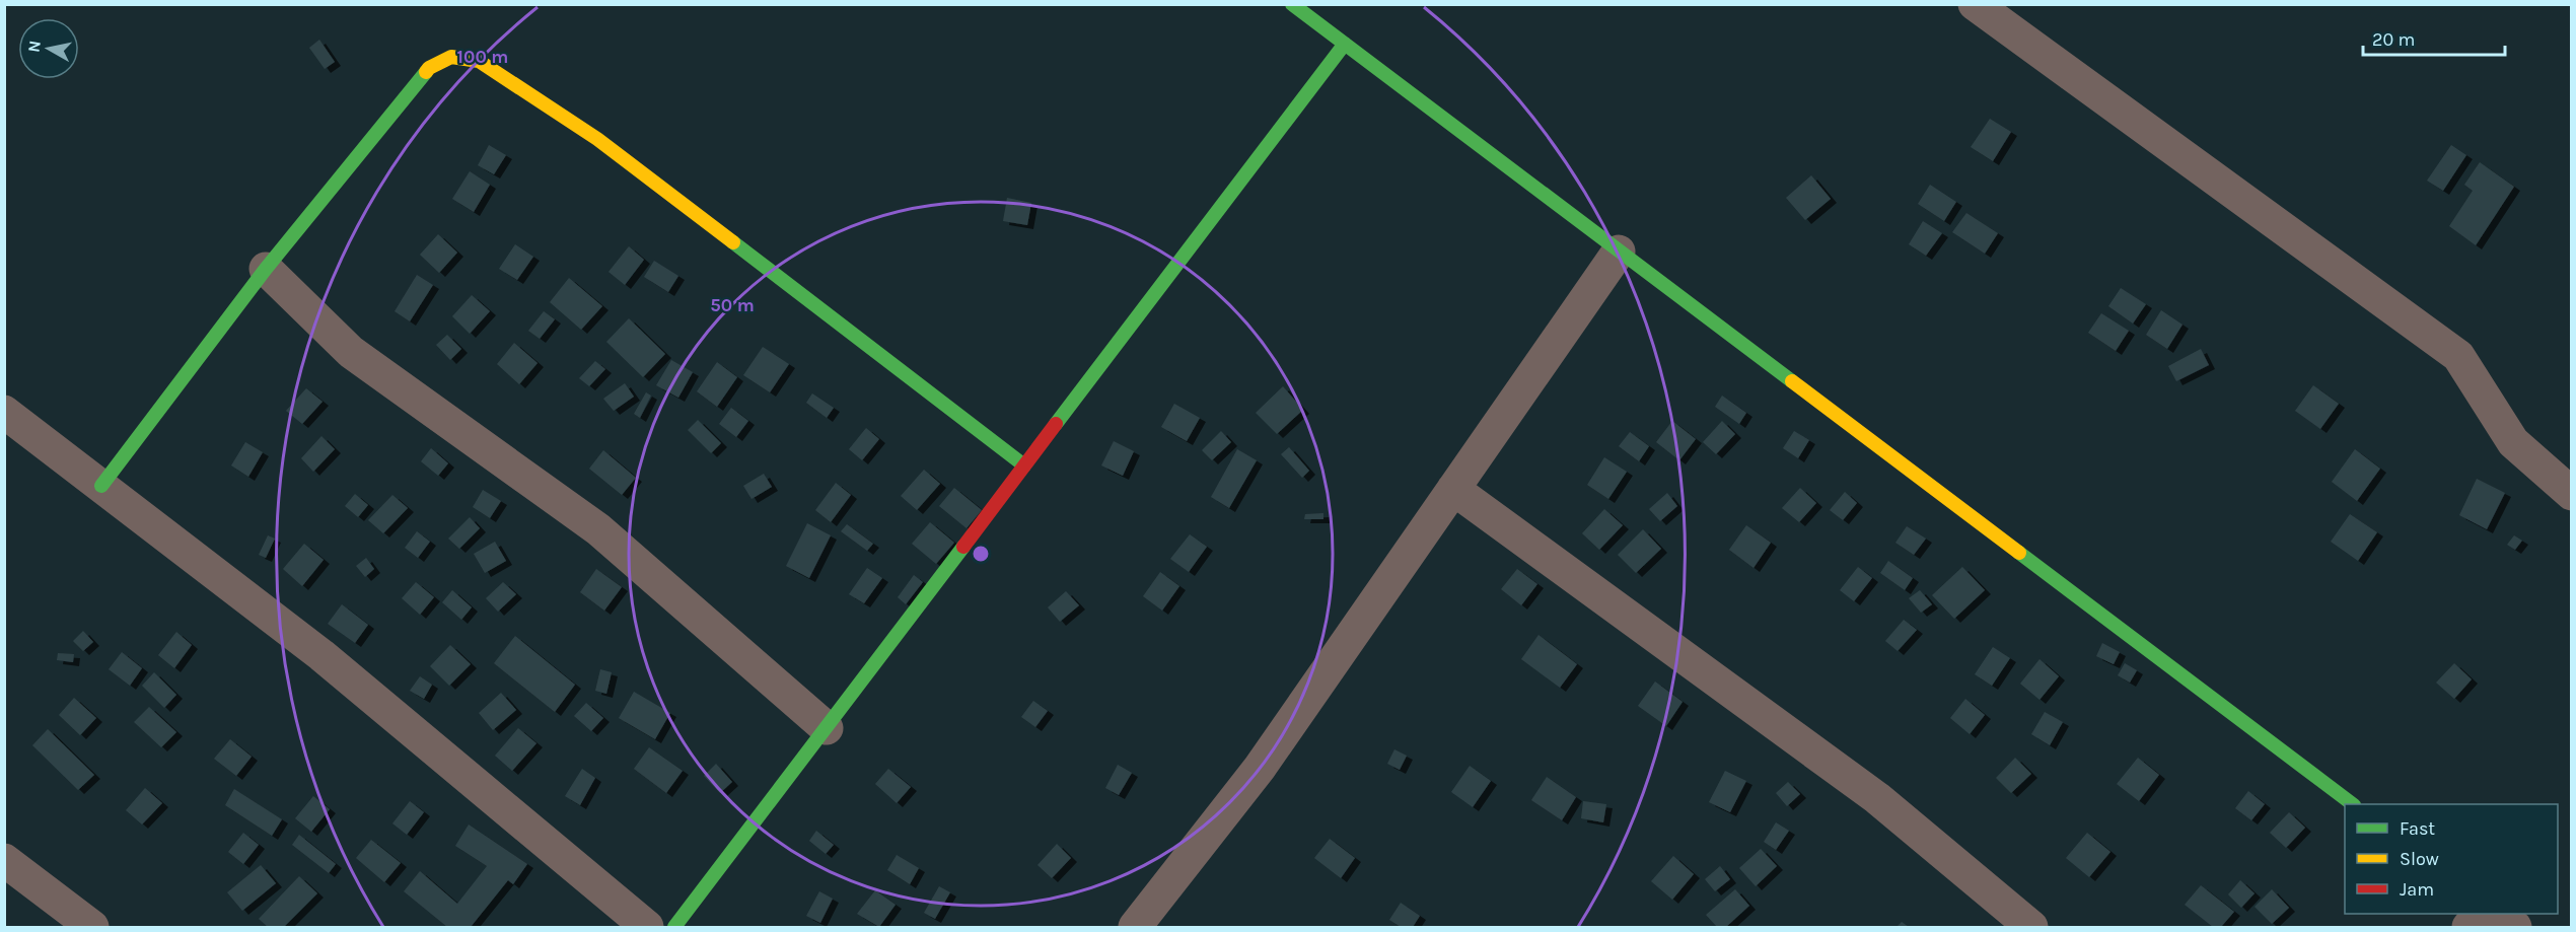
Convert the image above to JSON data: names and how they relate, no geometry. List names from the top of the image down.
{
  "legend": ["Fast", "Slow", "Jam"],
  "scale_bar": "20 m",
  "north": "left",
  "rings": ["100 m", "50 m"]
}
